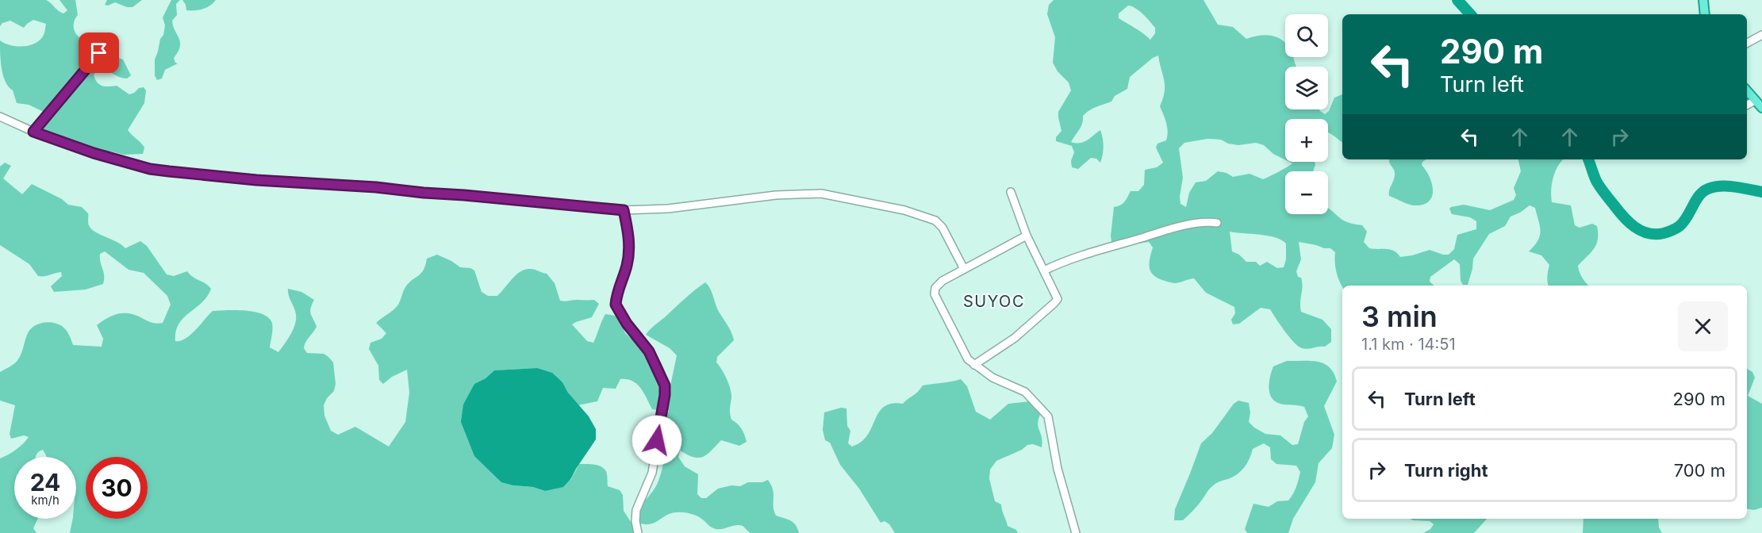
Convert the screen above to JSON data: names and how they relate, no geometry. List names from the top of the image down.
{
  "districts": ["SUYOC"],
  "page": {
    "map_buttons": ["+", "−"],
    "turn": ["290 m", "Turn left"],
    "heading": ["3 min", "1.1 km · 14:51"],
    "list": [
      {
        "name": "Turn left",
        "value": "290 m"
      },
      {
        "name": "Turn right",
        "value": "700 m"
      }
    ],
    "speed": "24 km/h",
    "limit": "30"
  }
}
